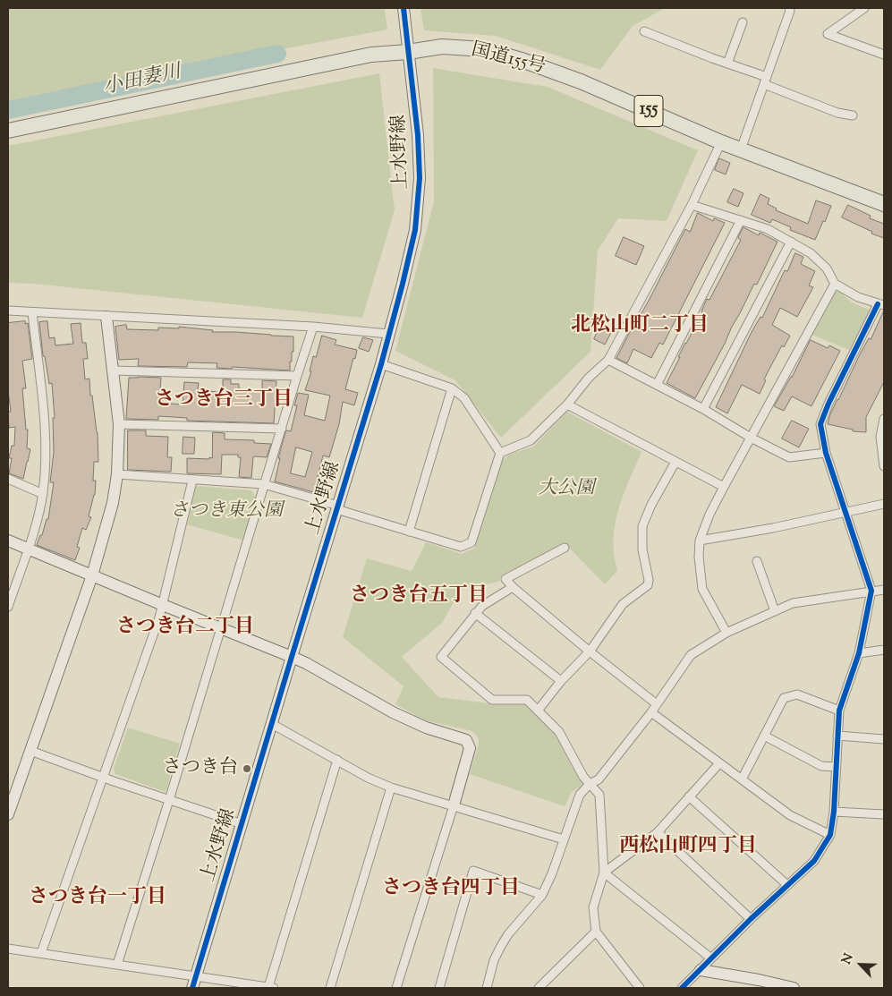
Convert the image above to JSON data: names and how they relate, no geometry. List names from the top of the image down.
{
  "streets": {
    "highway": ["国道155号", "155"],
    "street": ["上水野線"]
  },
  "crossings": [
    ["国道155号", "上水野線"]
  ],
  "districts": [
    "北松山町二丁目",
    "さつき台三丁目",
    "さつき台五丁目",
    "さつき台二丁目",
    "西松山町四丁目",
    "さつき台四丁目",
    "さつき台一丁目"
  ],
  "water": ["小田妻川"],
  "parks": ["大公園", "さつき東公園"],
  "places": ["さつき台"],
  "north": "top left"
}
